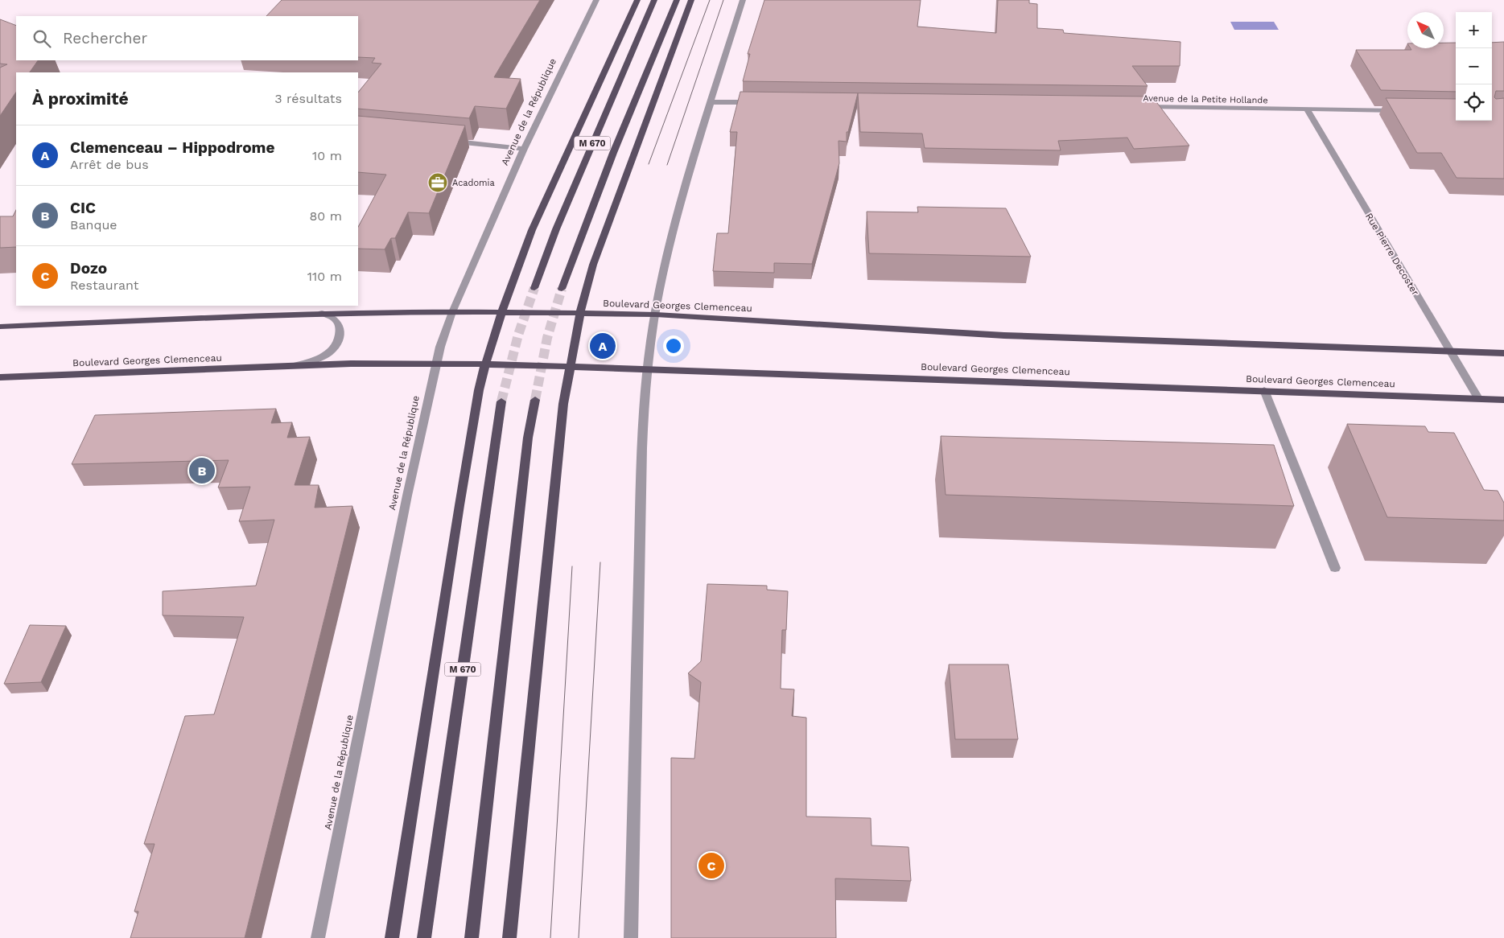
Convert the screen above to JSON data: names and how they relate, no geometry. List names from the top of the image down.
{
  "streets": {
    "main road": ["M 670", "Boulevard Georges Clemenceau"],
    "street": ["Avenue de la Petite Hollande", "Avenue de la République", "Rue Pierre Decoster"]
  },
  "crossings": [
    ["Avenue de la Petite Hollande", "Rue Pierre Decoster"],
    ["Avenue de la République", "Boulevard Georges Clemenceau"],
    ["Rue Pierre Decoster", "Boulevard Georges Clemenceau"]
  ],
  "places": {
    "office": ["Acadomia"]
  },
  "north": "top left",
  "page": {
    "map_buttons": ["+", "−"],
    "search": "Rechercher",
    "heading": ["À proximité", "3 résultats"],
    "list": [
      {
        "mark": "A",
        "name": "Clemenceau – Hippodrome",
        "note": "Arrêt de bus",
        "value": "10 m"
      },
      {
        "mark": "B",
        "name": "CIC",
        "note": "Banque",
        "value": "80 m"
      },
      {
        "mark": "C",
        "name": "Dozo",
        "note": "Restaurant",
        "value": "110 m"
      }
    ],
    "pins": ["A", "B", "C"]
  }
}
